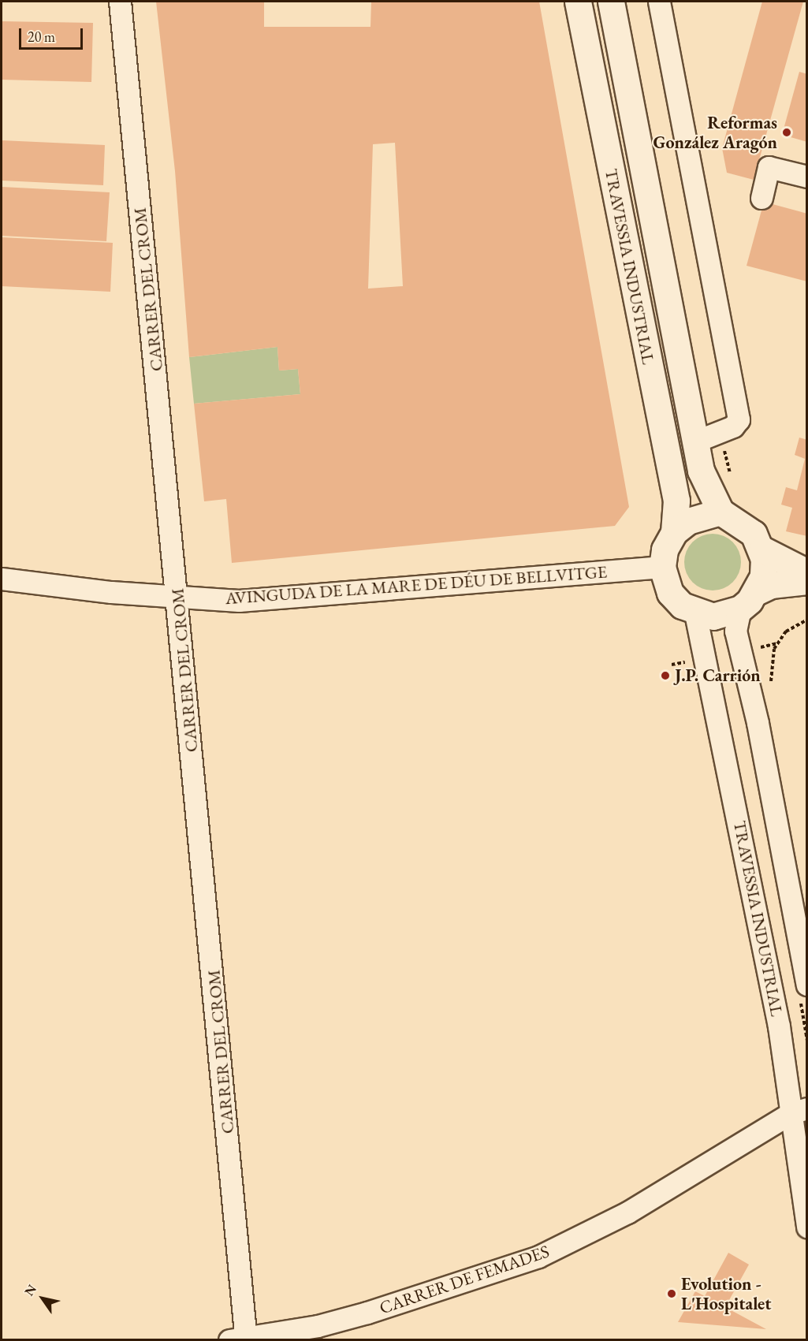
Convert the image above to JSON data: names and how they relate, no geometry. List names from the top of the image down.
{
  "streets": {
    "street": [
      "TRAVESSIA INDUSTRIAL",
      "CARRER DEL CROM",
      "AVINGUDA DE LA MARE DE DÉU DE BELLVITGE",
      "CARRER DE FEMADES"
    ]
  },
  "crossings": [
    ["TRAVESSIA INDUSTRIAL", "AVINGUDA DE LA MARE DE DÉU DE BELLVITGE"],
    ["TRAVESSIA INDUSTRIAL", "CARRER DE FEMADES"],
    ["CARRER DEL CROM", "AVINGUDA DE LA MARE DE DÉU DE BELLVITGE"],
    ["CARRER DEL CROM", "CARRER DE FEMADES"]
  ],
  "places": ["Reformas González Aragón", "J.P. Carrión", "Evolution - L'Hospitalet"],
  "scale_bar": "20 m",
  "north": "top left"
}
